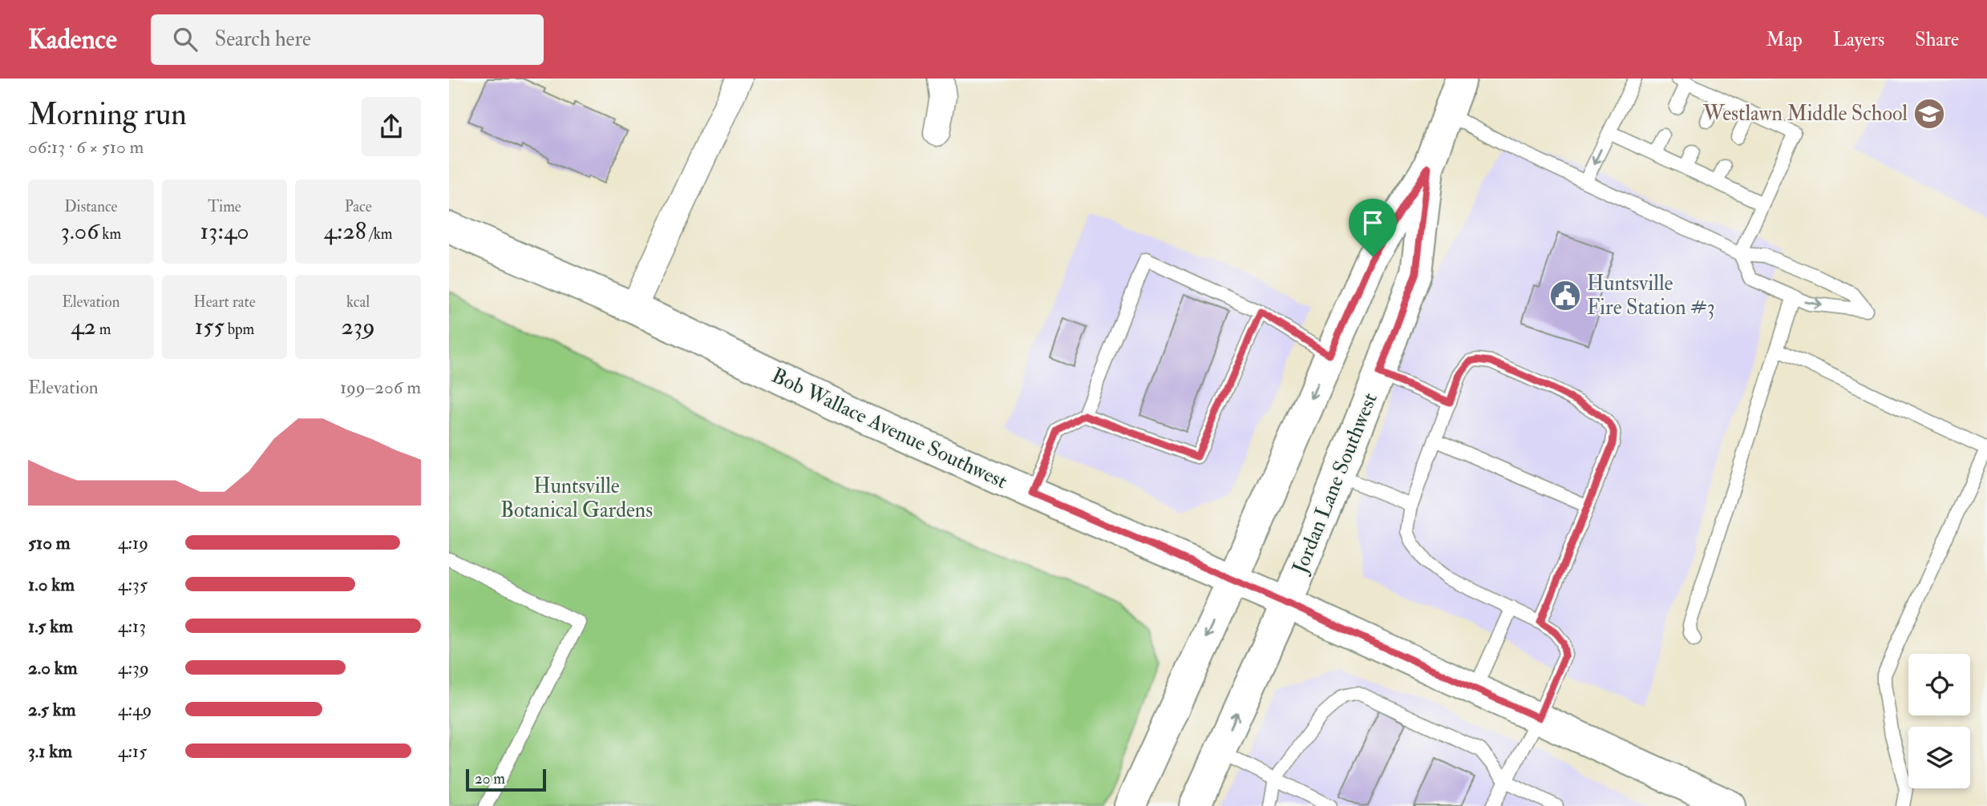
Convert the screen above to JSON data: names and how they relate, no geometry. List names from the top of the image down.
{
  "streets": {
    "main road": ["Bob Wallace Avenue Southwest", "Jordan Lane Southwest"]
  },
  "crossings": [
    ["Bob Wallace Avenue Southwest", "Jordan Lane Southwest"]
  ],
  "parks": ["Huntsville Botanical Gardens"],
  "places": {
    "school or university": ["Westlawn Middle School"],
    "public building": ["Huntsville Fire Station #3"]
  },
  "scale_bar": "20 m",
  "page": {
    "header": "Kadence",
    "search": "Search here",
    "nav": ["Map", "Layers", "Share"],
    "heading": ["Morning run", "06:13 · 6 × 510 m"],
    "stats": [
      ["Distance", "3.06 km"],
      ["Time", "13:40"],
      ["Pace", "4:28 /km"],
      ["Elevation", "42 m"],
      ["Heart rate", "155 bpm"],
      ["kcal", "239"]
    ],
    "chart": ["Elevation", "199–206 m"],
    "list": [
      {
        "name": "510 m",
        "note": "4:19"
      },
      {
        "name": "1.0 km",
        "note": "4:35"
      },
      {
        "name": "1.5 km",
        "note": "4:13"
      },
      {
        "name": "2.0 km",
        "note": "4:39"
      },
      {
        "name": "2.5 km",
        "note": "4:49"
      },
      {
        "name": "3.1 km",
        "note": "4:15"
      }
    ],
    "scale": "20 m"
  }
}
